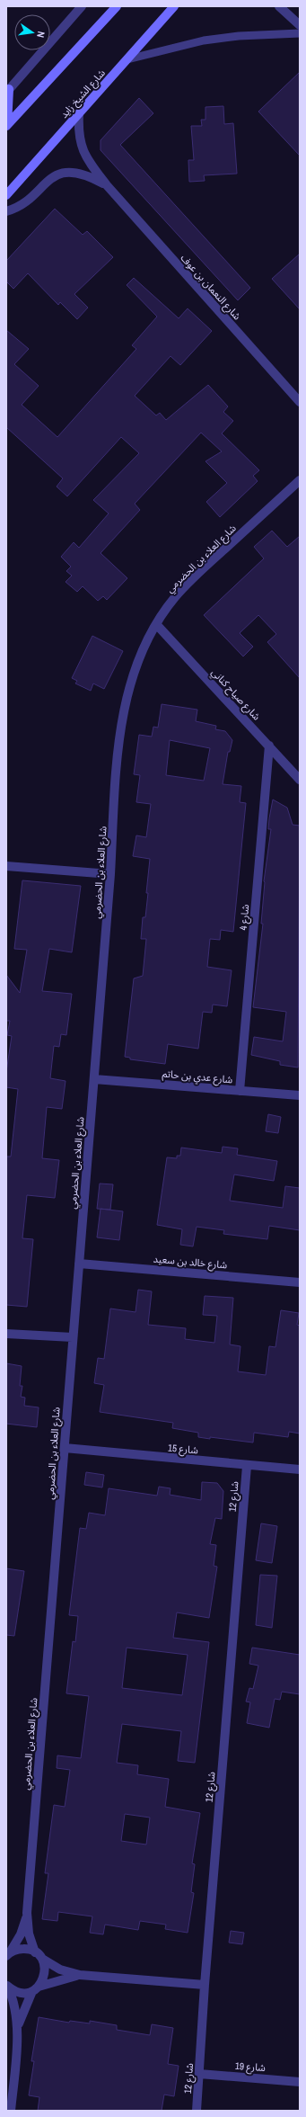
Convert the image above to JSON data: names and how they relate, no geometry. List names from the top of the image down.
{
  "streets": {
    "main road": ["شارع الشيخ زايد"],
    "street": [
      "شارع النعمان بن عوف",
      "شارع العلاء بن الحضرمي",
      "شارع صياح كناني",
      "شارع 4",
      "شارع عدي بن حاتم",
      "شارع خالد بن سعيد",
      "شارع 15",
      "شارع 12",
      "شارع 19"
    ]
  },
  "crossings": [
    ["شارع الشيخ زايد", "شارع النعمان بن عوف"],
    ["شارع العلاء بن الحضرمي", "شارع صياح كناني"],
    ["شارع العلاء بن الحضرمي", "شارع عدي بن حاتم"],
    ["شارع العلاء بن الحضرمي", "شارع خالد بن سعيد"],
    ["شارع العلاء بن الحضرمي", "شارع 15"],
    ["شارع صياح كناني", "شارع 4"],
    ["شارع 4", "شارع عدي بن حاتم"],
    ["شارع 15", "شارع 12"],
    ["شارع 12", "شارع 19"]
  ],
  "north": "right"
}
